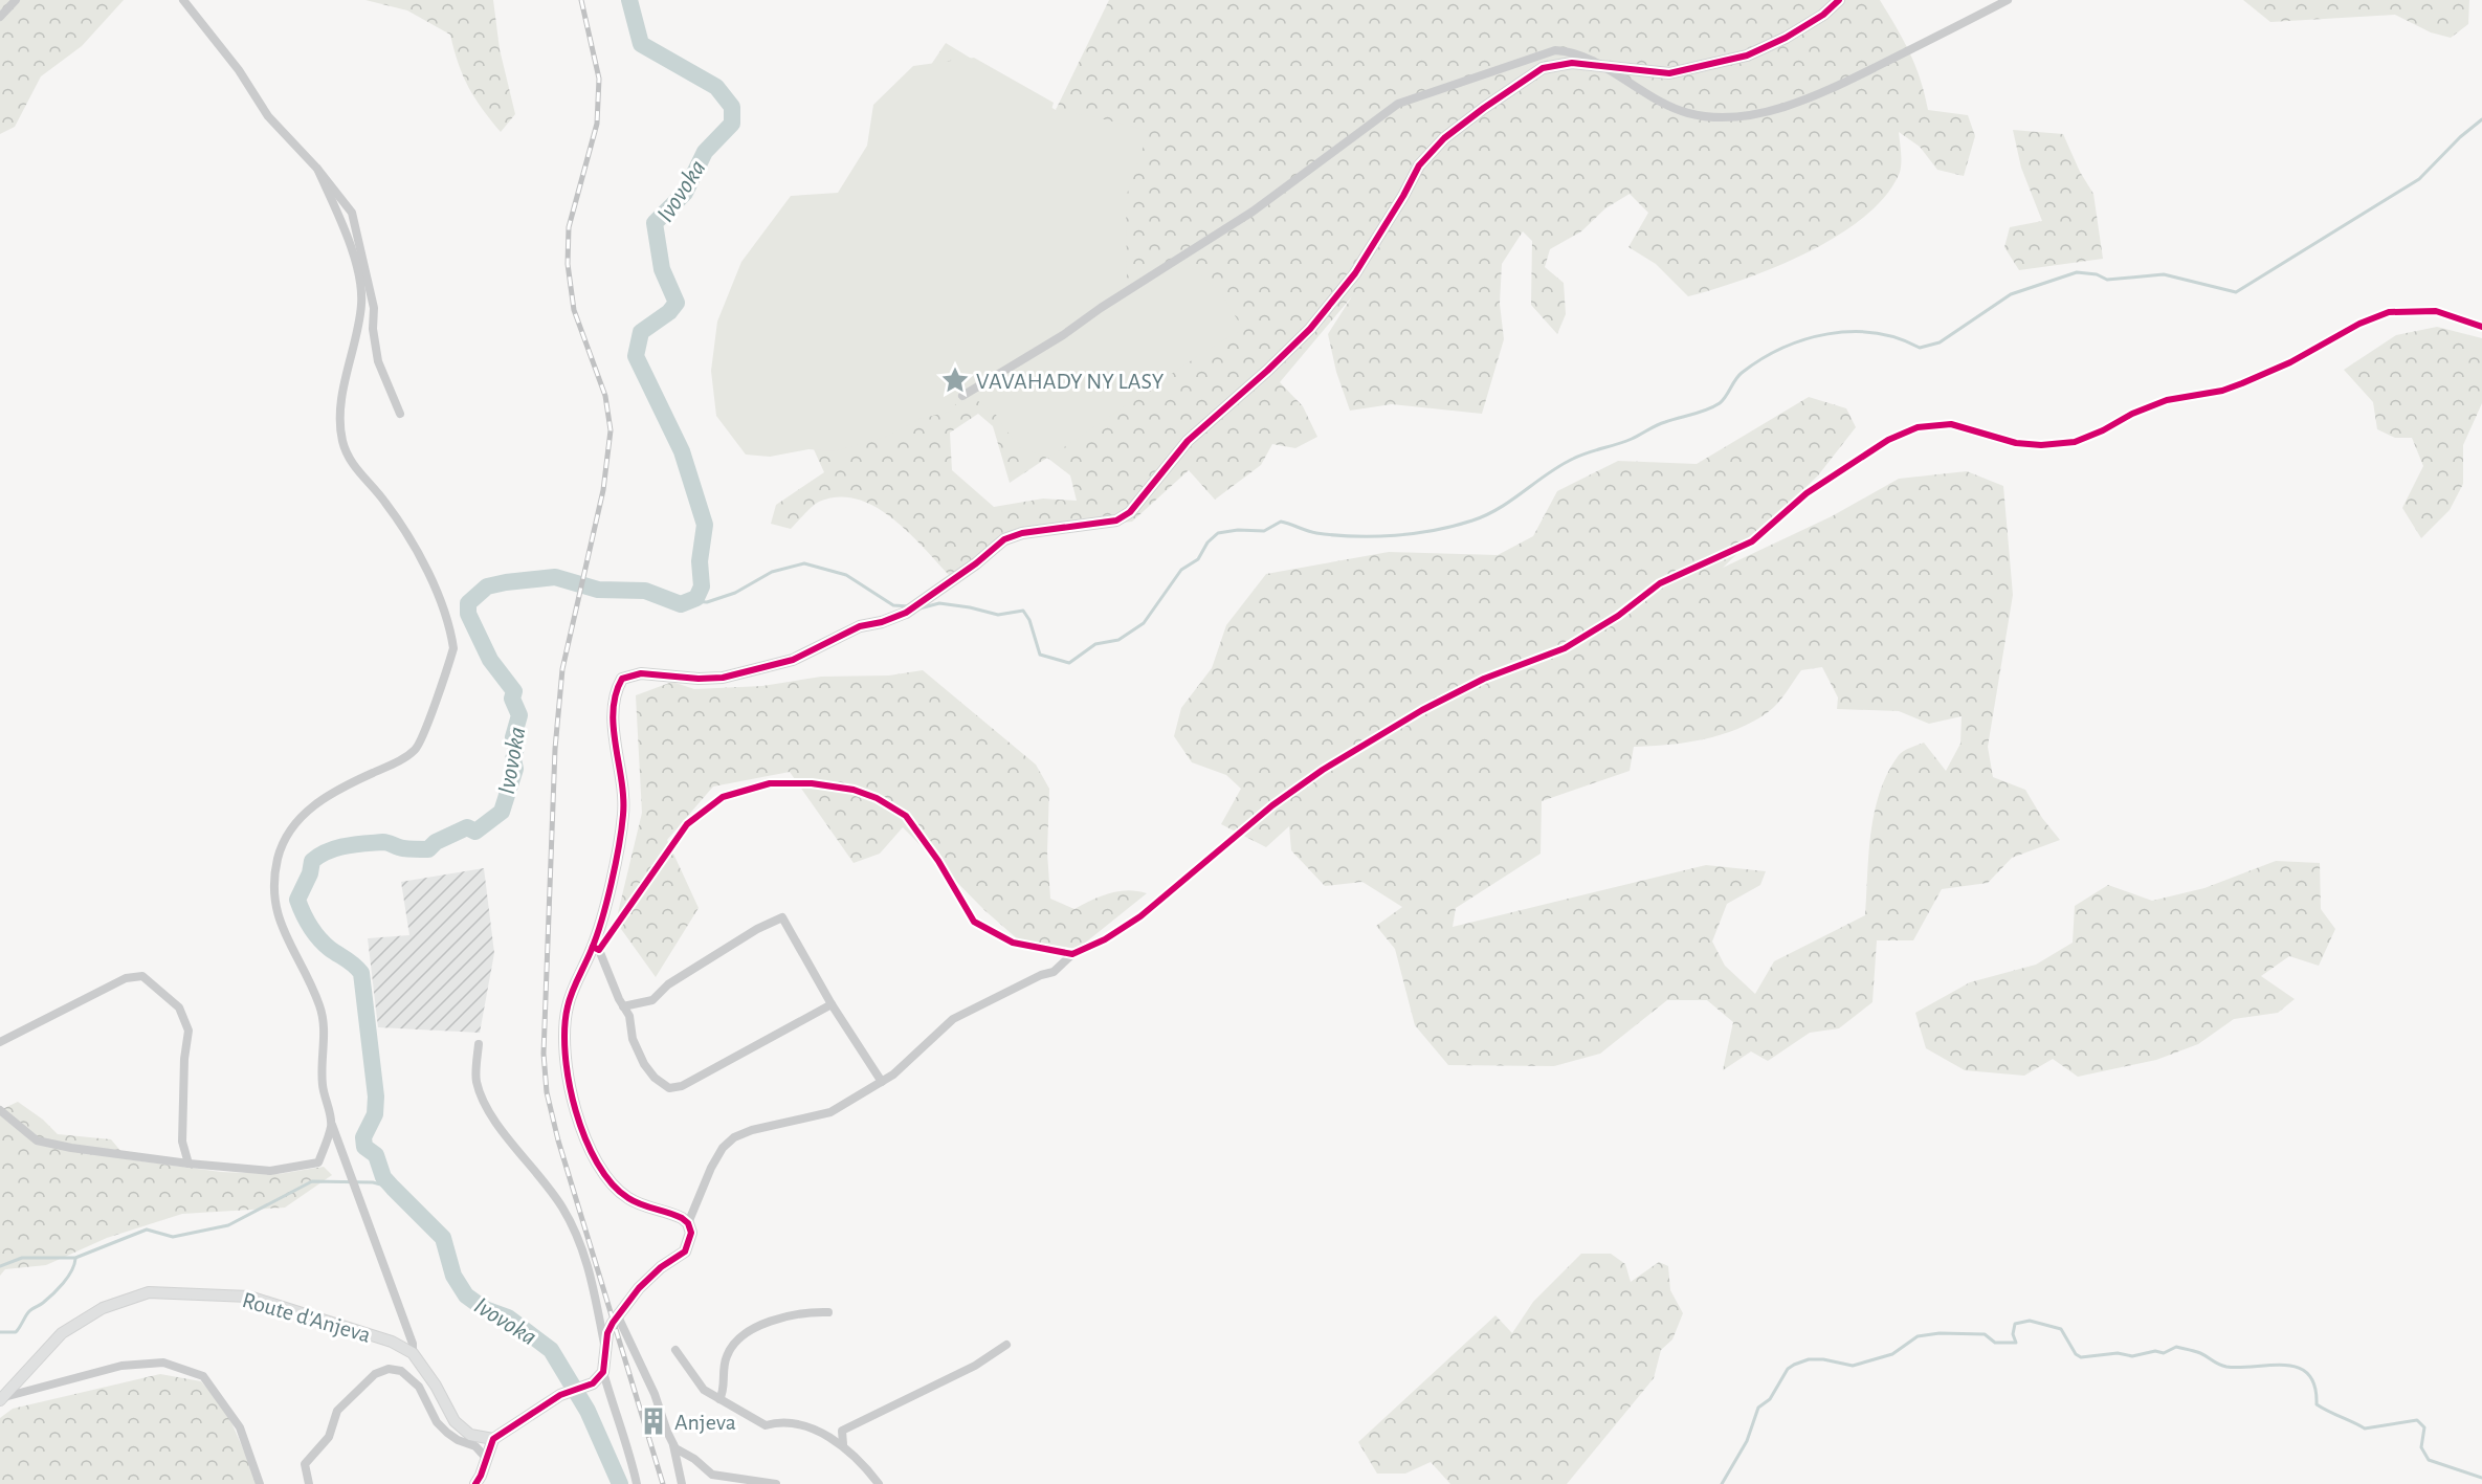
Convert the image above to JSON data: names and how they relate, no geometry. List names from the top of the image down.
{
  "streets": {
    "street": ["Route d'Anjeva"]
  },
  "water": ["Ivovoka"],
  "places": {
    "place": ["VAVAHADY NY LASY"],
    "building": ["Anjeva"]
  }
}
